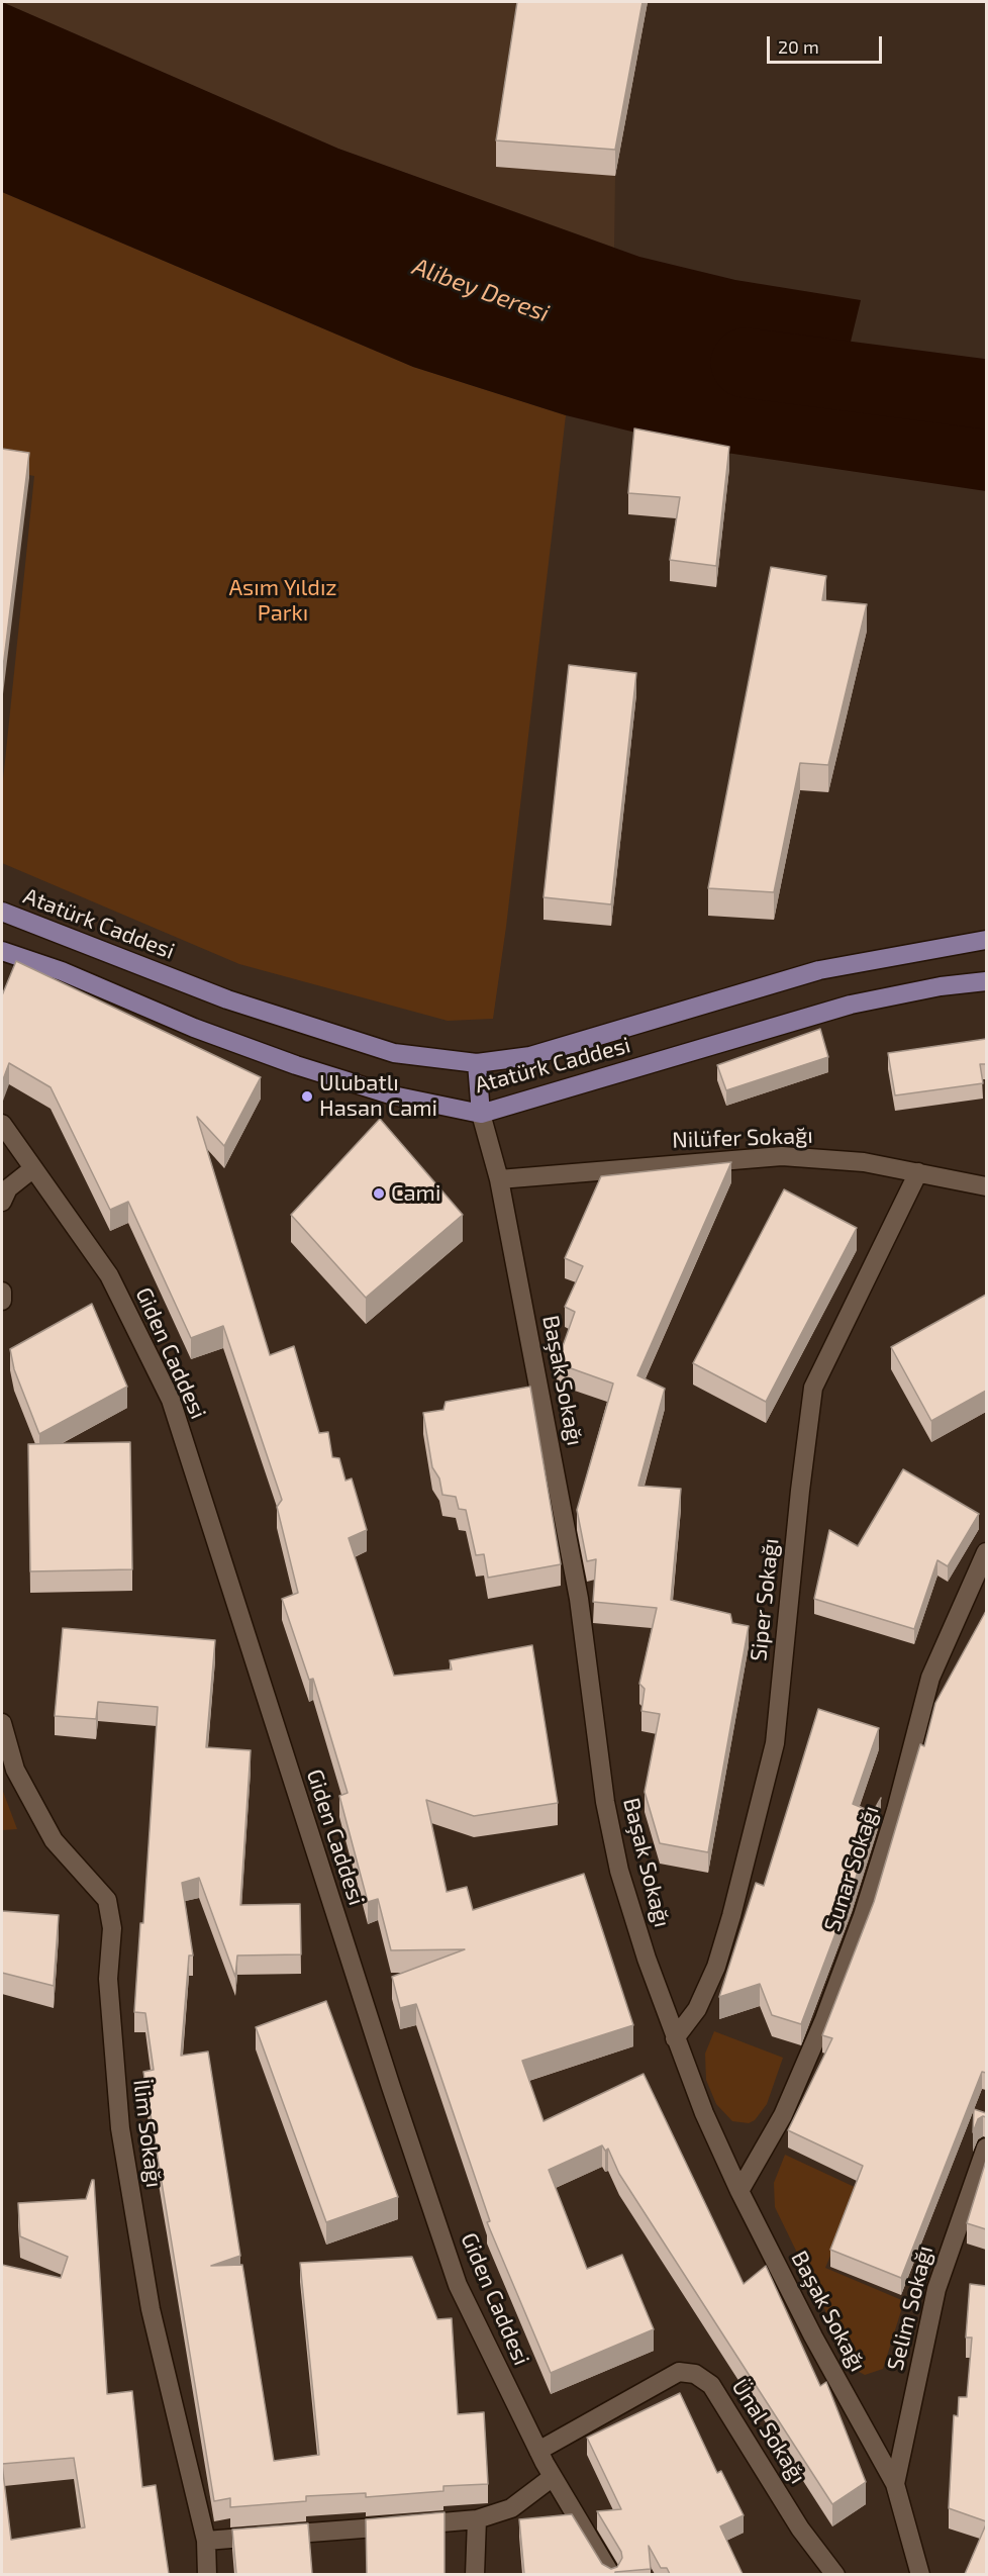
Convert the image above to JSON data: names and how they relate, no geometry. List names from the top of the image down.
{
  "streets": {
    "main road": ["Atatürk Caddesi"],
    "street": [
      "Nilüfer Sokağı",
      "Giden Caddesi",
      "Başak Sokağı",
      "Siper Sokağı",
      "Sunar Sokağı",
      "İlim Sokağı",
      "Selim Sokağı",
      "Ünal Sokağı"
    ]
  },
  "crossings": [
    ["Atatürk Caddesi", "Başak Sokağı"],
    ["Nilüfer Sokağı", "Başak Sokağı"],
    ["Nilüfer Sokağı", "Siper Sokağı"],
    ["Giden Caddesi", "Ünal Sokağı"],
    ["Başak Sokağı", "Siper Sokağı"],
    ["Başak Sokağı", "Sunar Sokağı"],
    ["Başak Sokağı", "Selim Sokağı"]
  ],
  "water": ["Alibey Deresi"],
  "parks": ["Asım Yıldız Parkı"],
  "places": ["Ulubatlı Hasan Cami", "Cami"],
  "scale_bar": "20 m"
}
